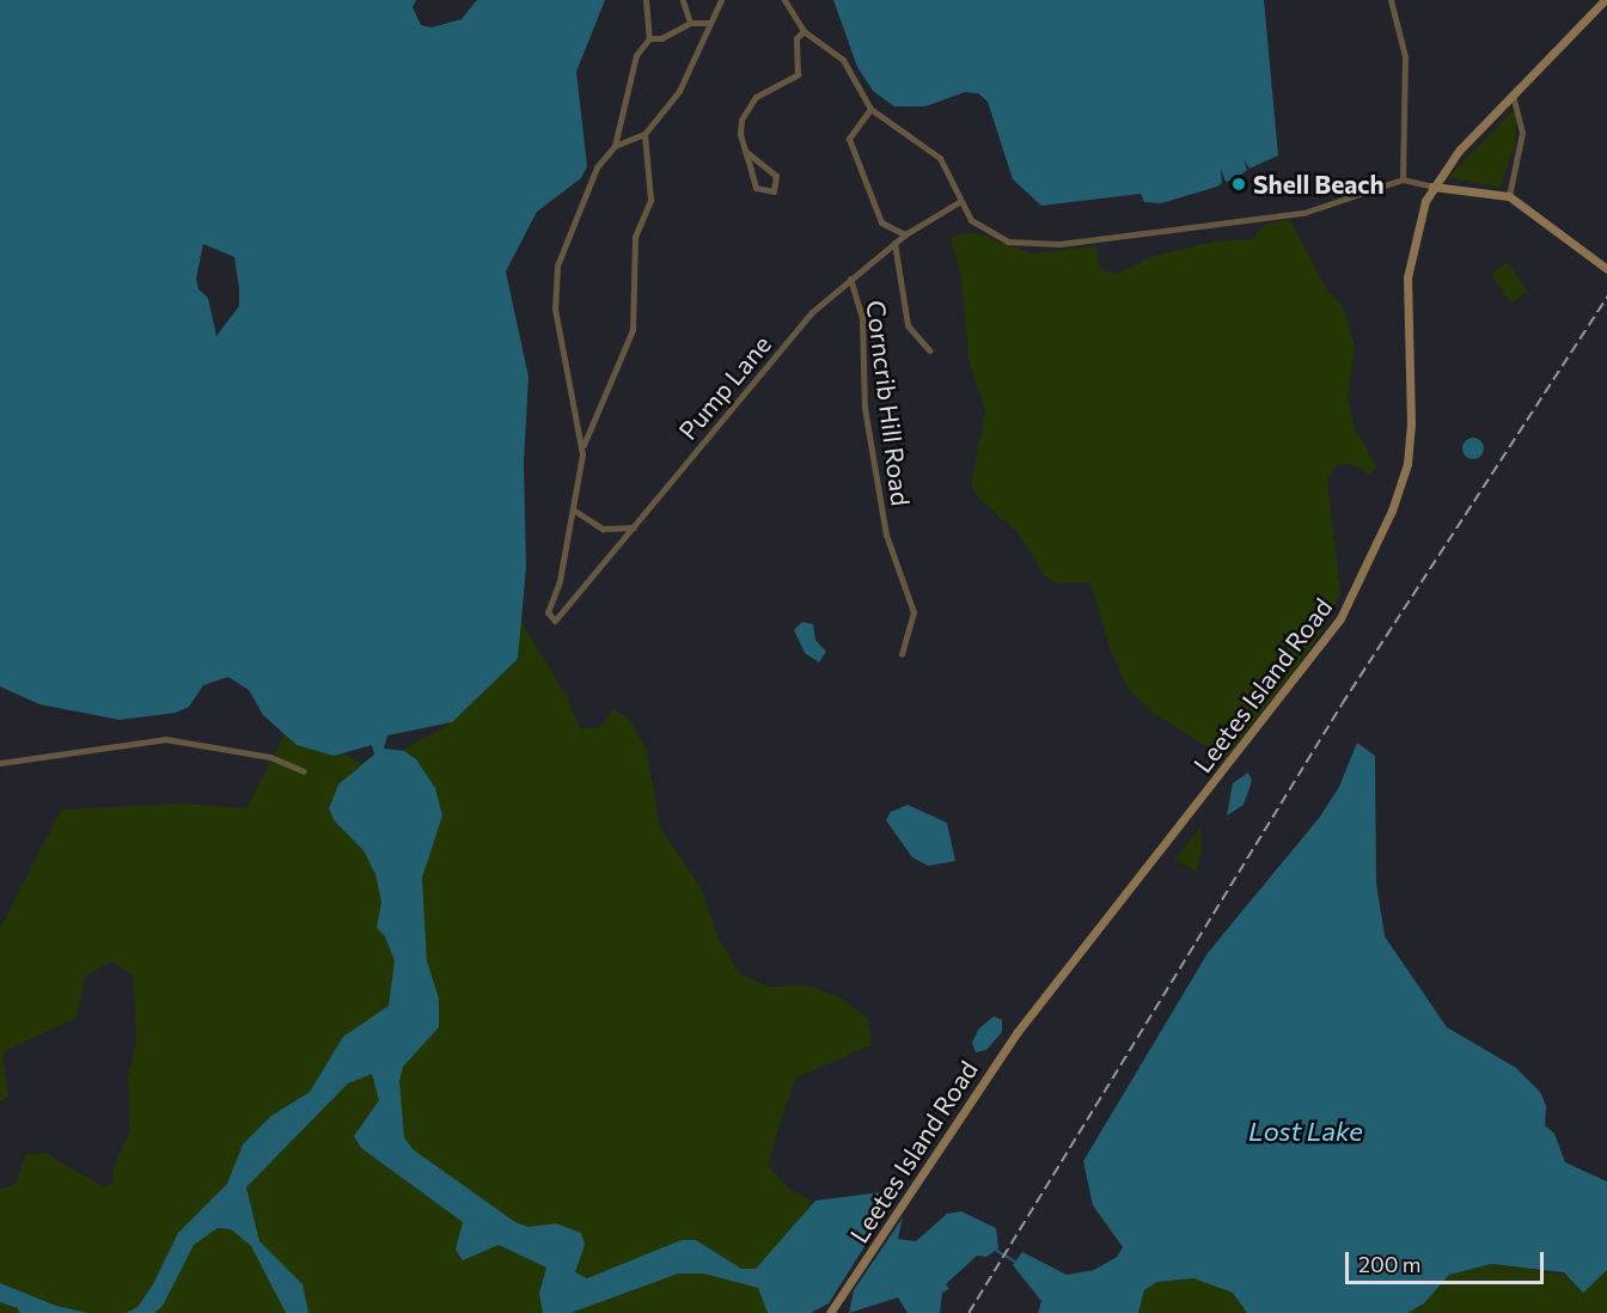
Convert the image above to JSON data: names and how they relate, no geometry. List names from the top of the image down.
{
  "streets": {
    "main road": ["Leetes Island Road"],
    "street": ["Pump Lane", "Corncrib Hill Road"]
  },
  "crossings": [
    ["Pump Lane", "Corncrib Hill Road"]
  ],
  "water": ["Lost Lake"],
  "places": ["Shell Beach"],
  "scale_bar": "200 m"
}
